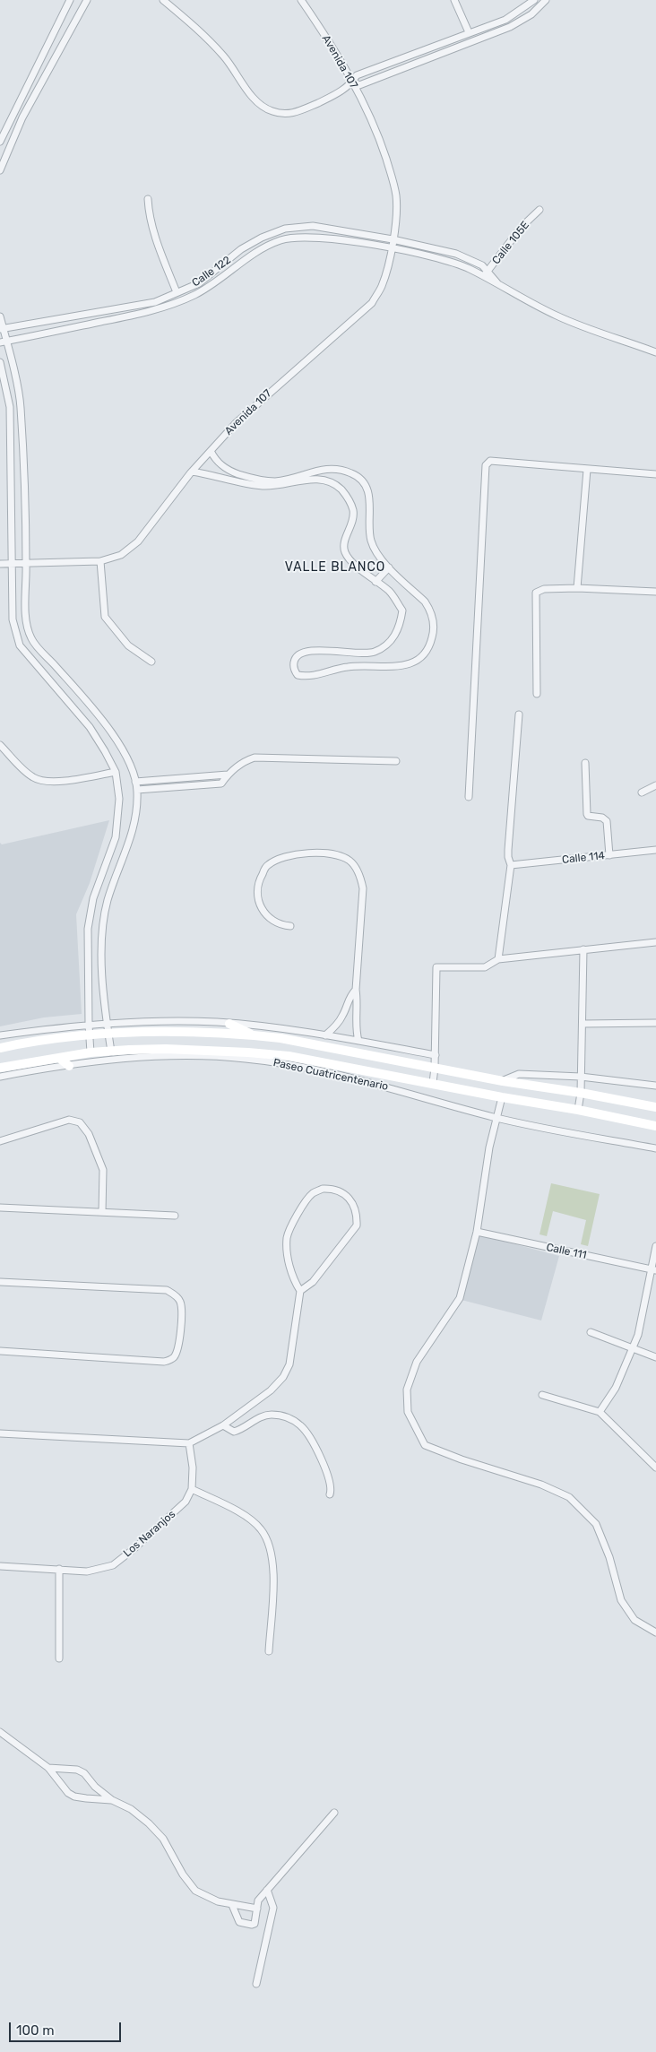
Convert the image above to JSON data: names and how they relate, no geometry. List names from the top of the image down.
{
  "streets": {
    "street": [
      "Avenida 107",
      "Calle 105E",
      "Calle 122",
      "Calle 114",
      "Paseo Cuatricentenario",
      "Calle 111",
      "Los Naranjos"
    ]
  },
  "crossings": [
    ["Avenida 107", "Calle 122"],
    ["Calle 105E", "Calle 122"]
  ],
  "districts": ["VALLE BLANCO"],
  "scale_bar": "100 m"
}
